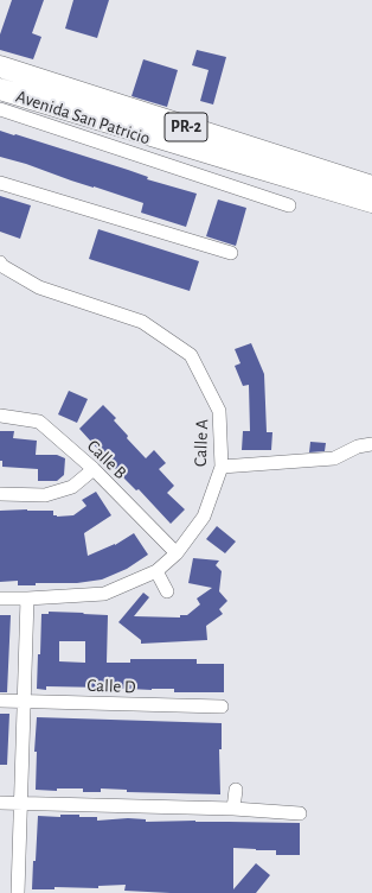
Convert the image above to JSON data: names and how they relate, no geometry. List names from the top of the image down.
{
  "streets": {
    "main road": ["PR-2"],
    "street": [
      "Avenida San Patricio",
      "Calle A",
      "Calle B",
      "Calle D"
    ]
  },
  "crossings": [
    ["Calle A", "Calle B"]
  ]
}
